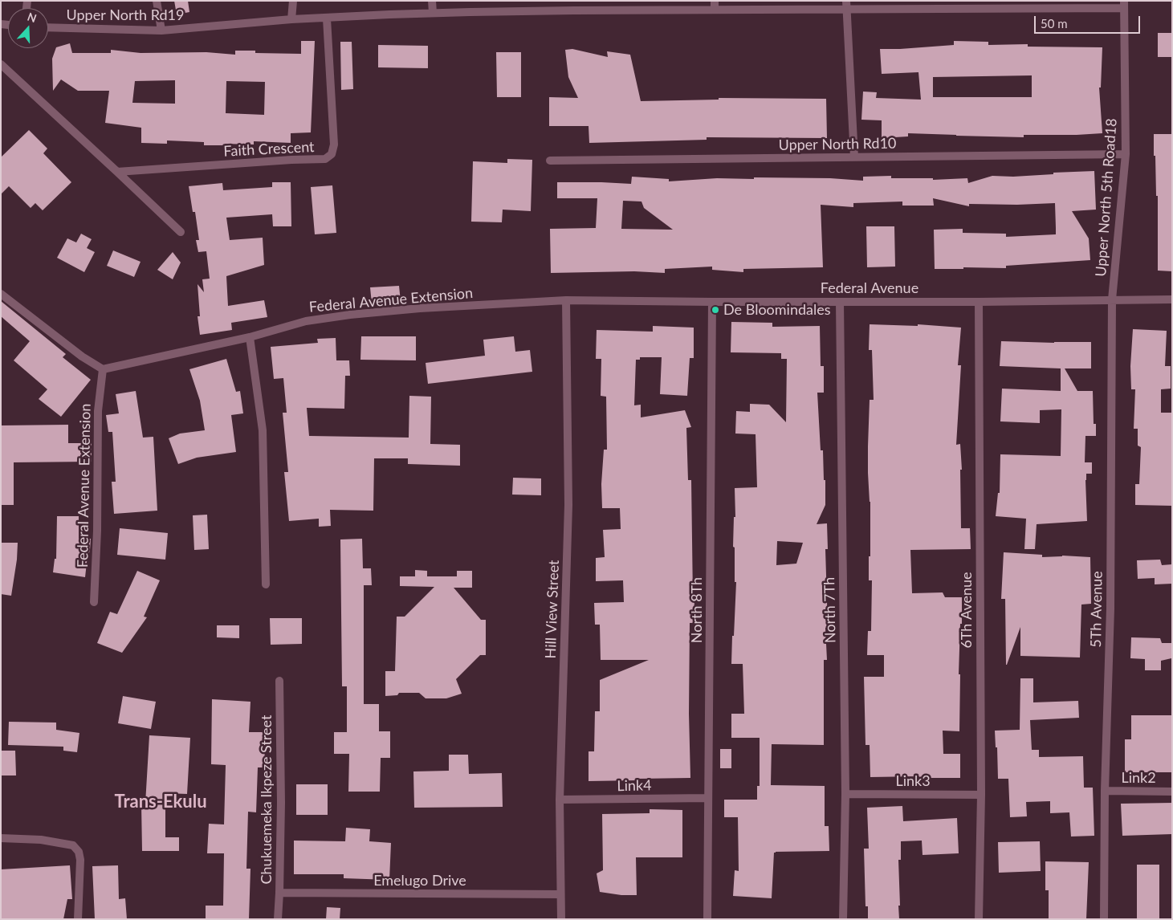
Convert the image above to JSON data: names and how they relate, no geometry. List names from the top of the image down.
{
  "streets": {
    "street": [
      "Upper North Rd19",
      "Upper North Rd10",
      "Faith Crescent",
      "Upper North 5th Road18",
      "Federal Avenue",
      "Federal Avenue Extension",
      "Hill View Street",
      "5Th Avenue",
      "North 8Th",
      "North 7Th",
      "6Th Avenue",
      "Link2",
      "Link3",
      "Link4",
      "Chukuemeka Ikpeze Street",
      "Emelugo Drive"
    ]
  },
  "crossings": [
    ["Upper North Rd19", "Faith Crescent"],
    ["Upper North Rd19", "Upper North 5th Road18"],
    ["Upper North Rd10", "Upper North 5th Road18"],
    ["Upper North 5th Road18", "Federal Avenue"],
    ["Upper North 5th Road18", "5Th Avenue"],
    ["Federal Avenue", "Federal Avenue Extension"],
    ["Federal Avenue", "Hill View Street"],
    ["Federal Avenue", "5Th Avenue"],
    ["Federal Avenue", "North 8Th"],
    ["Federal Avenue", "North 7Th"],
    ["Federal Avenue", "6Th Avenue"],
    ["Federal Avenue Extension", "Hill View Street"],
    ["Hill View Street", "Link4"],
    ["Hill View Street", "Emelugo Drive"],
    ["5Th Avenue", "Link2"],
    ["North 8Th", "Link4"],
    ["North 7Th", "Link3"],
    ["6Th Avenue", "Link3"],
    ["Chukuemeka Ikpeze Street", "Emelugo Drive"]
  ],
  "districts": ["Trans-Ekulu"],
  "places": ["De Bloomindales"],
  "scale_bar": "50 m",
  "north": "top"
}
